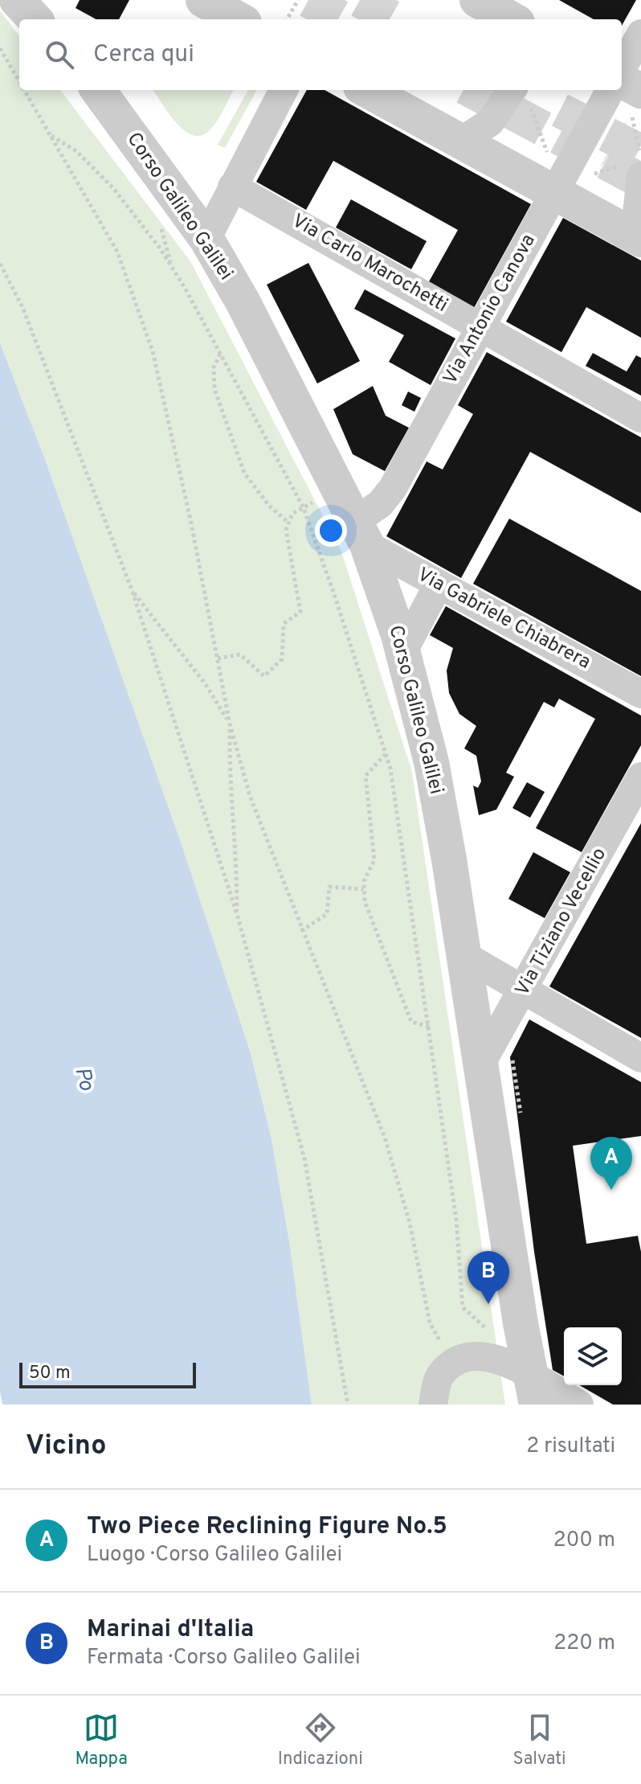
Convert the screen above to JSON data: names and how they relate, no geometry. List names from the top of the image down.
{
  "streets": {
    "street": [
      "Corso Galileo Galilei",
      "Via Carlo Marochetti",
      "Via Antonio Canova",
      "Via Gabriele Chiabrera",
      "Via Tiziano Vecellio"
    ]
  },
  "crossings": [
    ["Corso Galileo Galilei", "Via Antonio Canova"],
    ["Corso Galileo Galilei", "Via Gabriele Chiabrera"],
    ["Corso Galileo Galilei", "Via Tiziano Vecellio"],
    ["Via Carlo Marochetti", "Via Antonio Canova"],
    ["Via Antonio Canova", "Via Gabriele Chiabrera"]
  ],
  "water": ["Po"],
  "scale_bar": "50 m",
  "page": {
    "search": "Cerca qui",
    "pins": ["A", "B"],
    "scale": "50 m",
    "heading": ["Vicino", "2 risultati"],
    "list": [
      {
        "mark": "A",
        "name": "Two Piece Reclining Figure No.5",
        "note": "Luogo · Corso Galileo Galilei",
        "value": "200 m"
      },
      {
        "mark": "B",
        "name": "Marinai d'Italia",
        "note": "Fermata · Corso Galileo Galilei",
        "value": "220 m"
      }
    ],
    "nav": ["Mappa", "Indicazioni", "Salvati"]
  }
}
